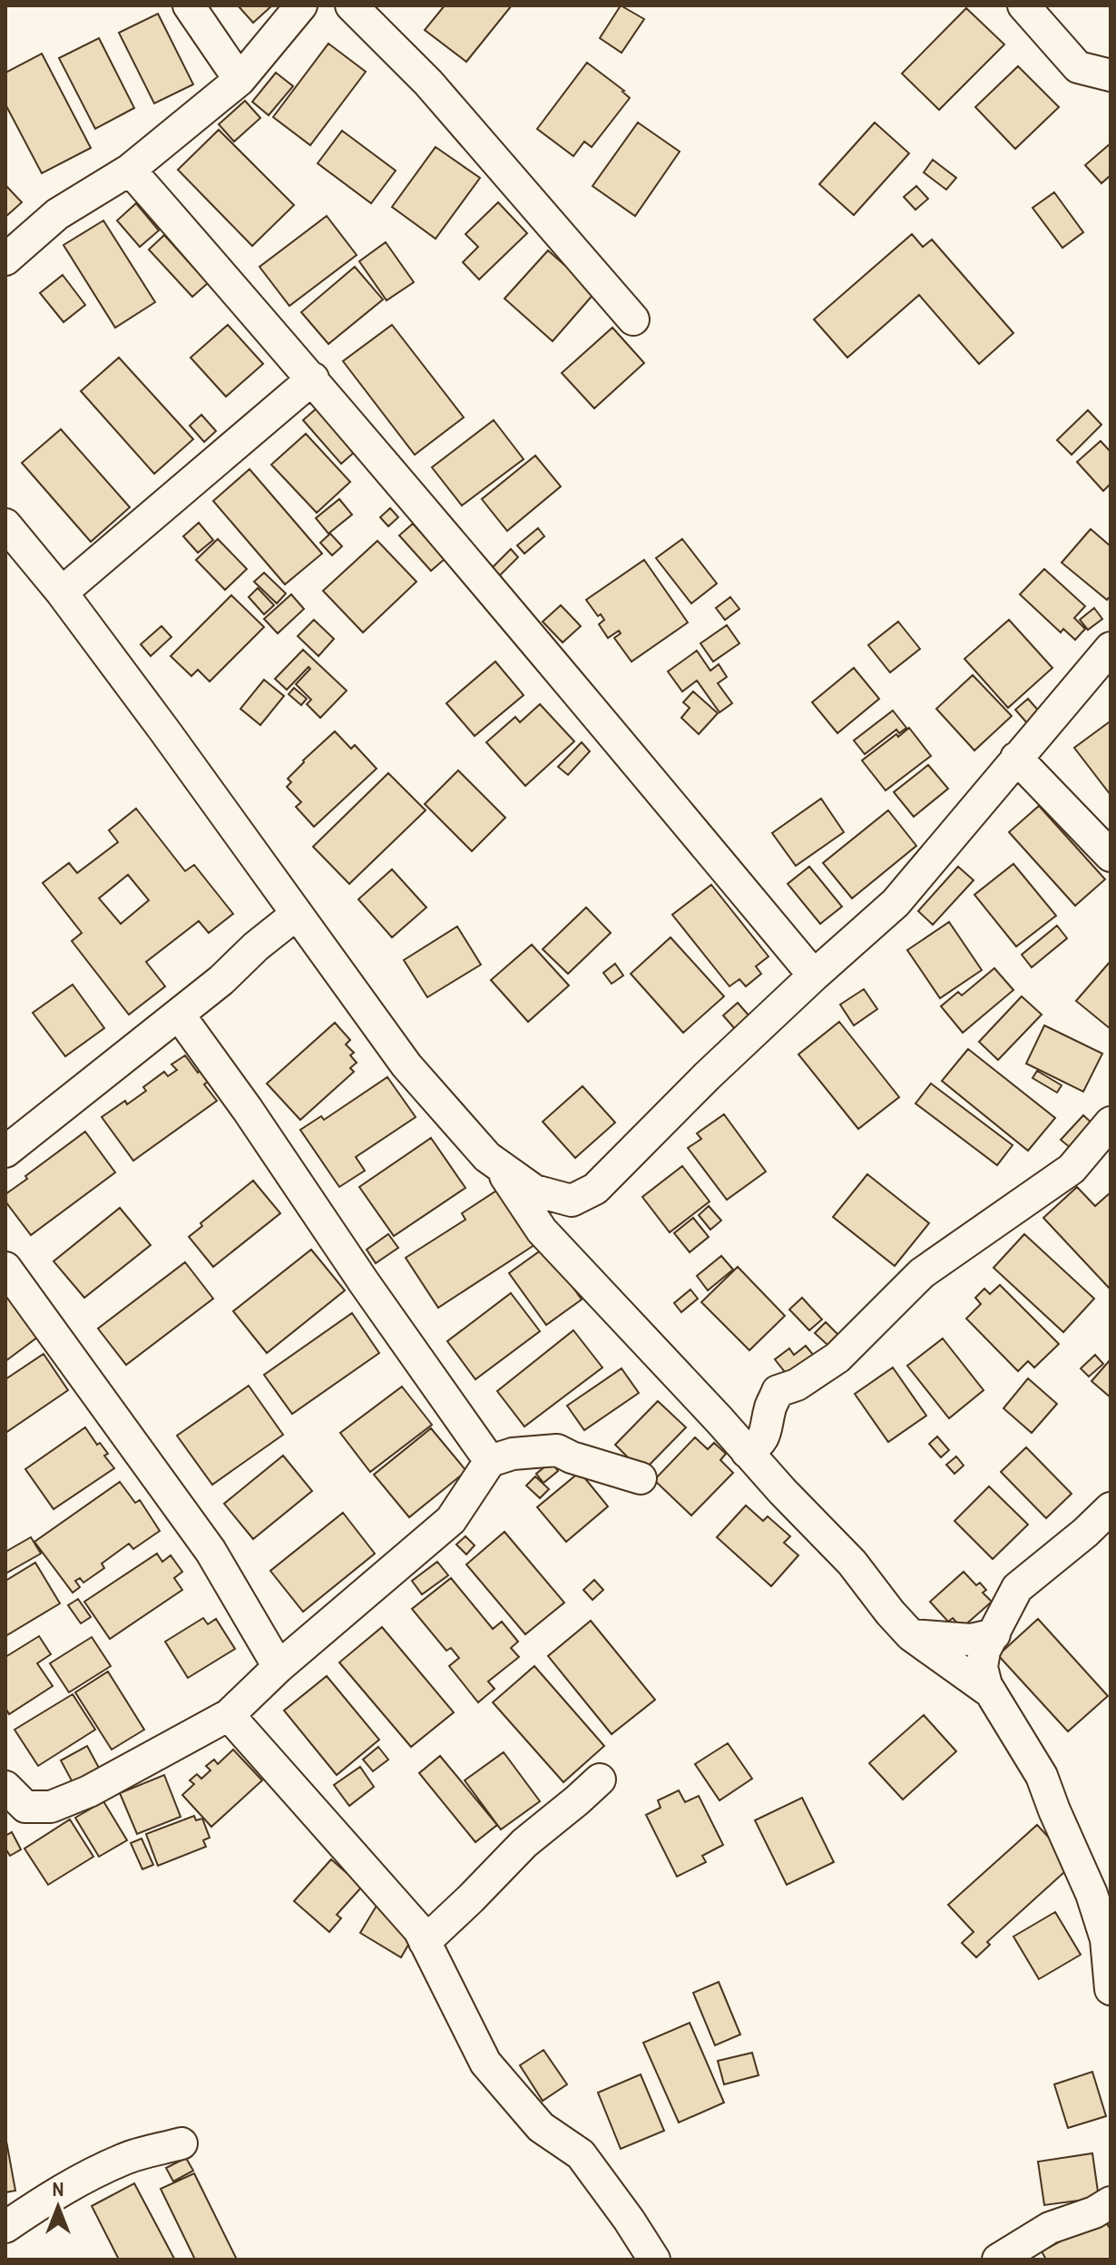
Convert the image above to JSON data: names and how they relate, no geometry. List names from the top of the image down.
{
  "north": "top"
}
